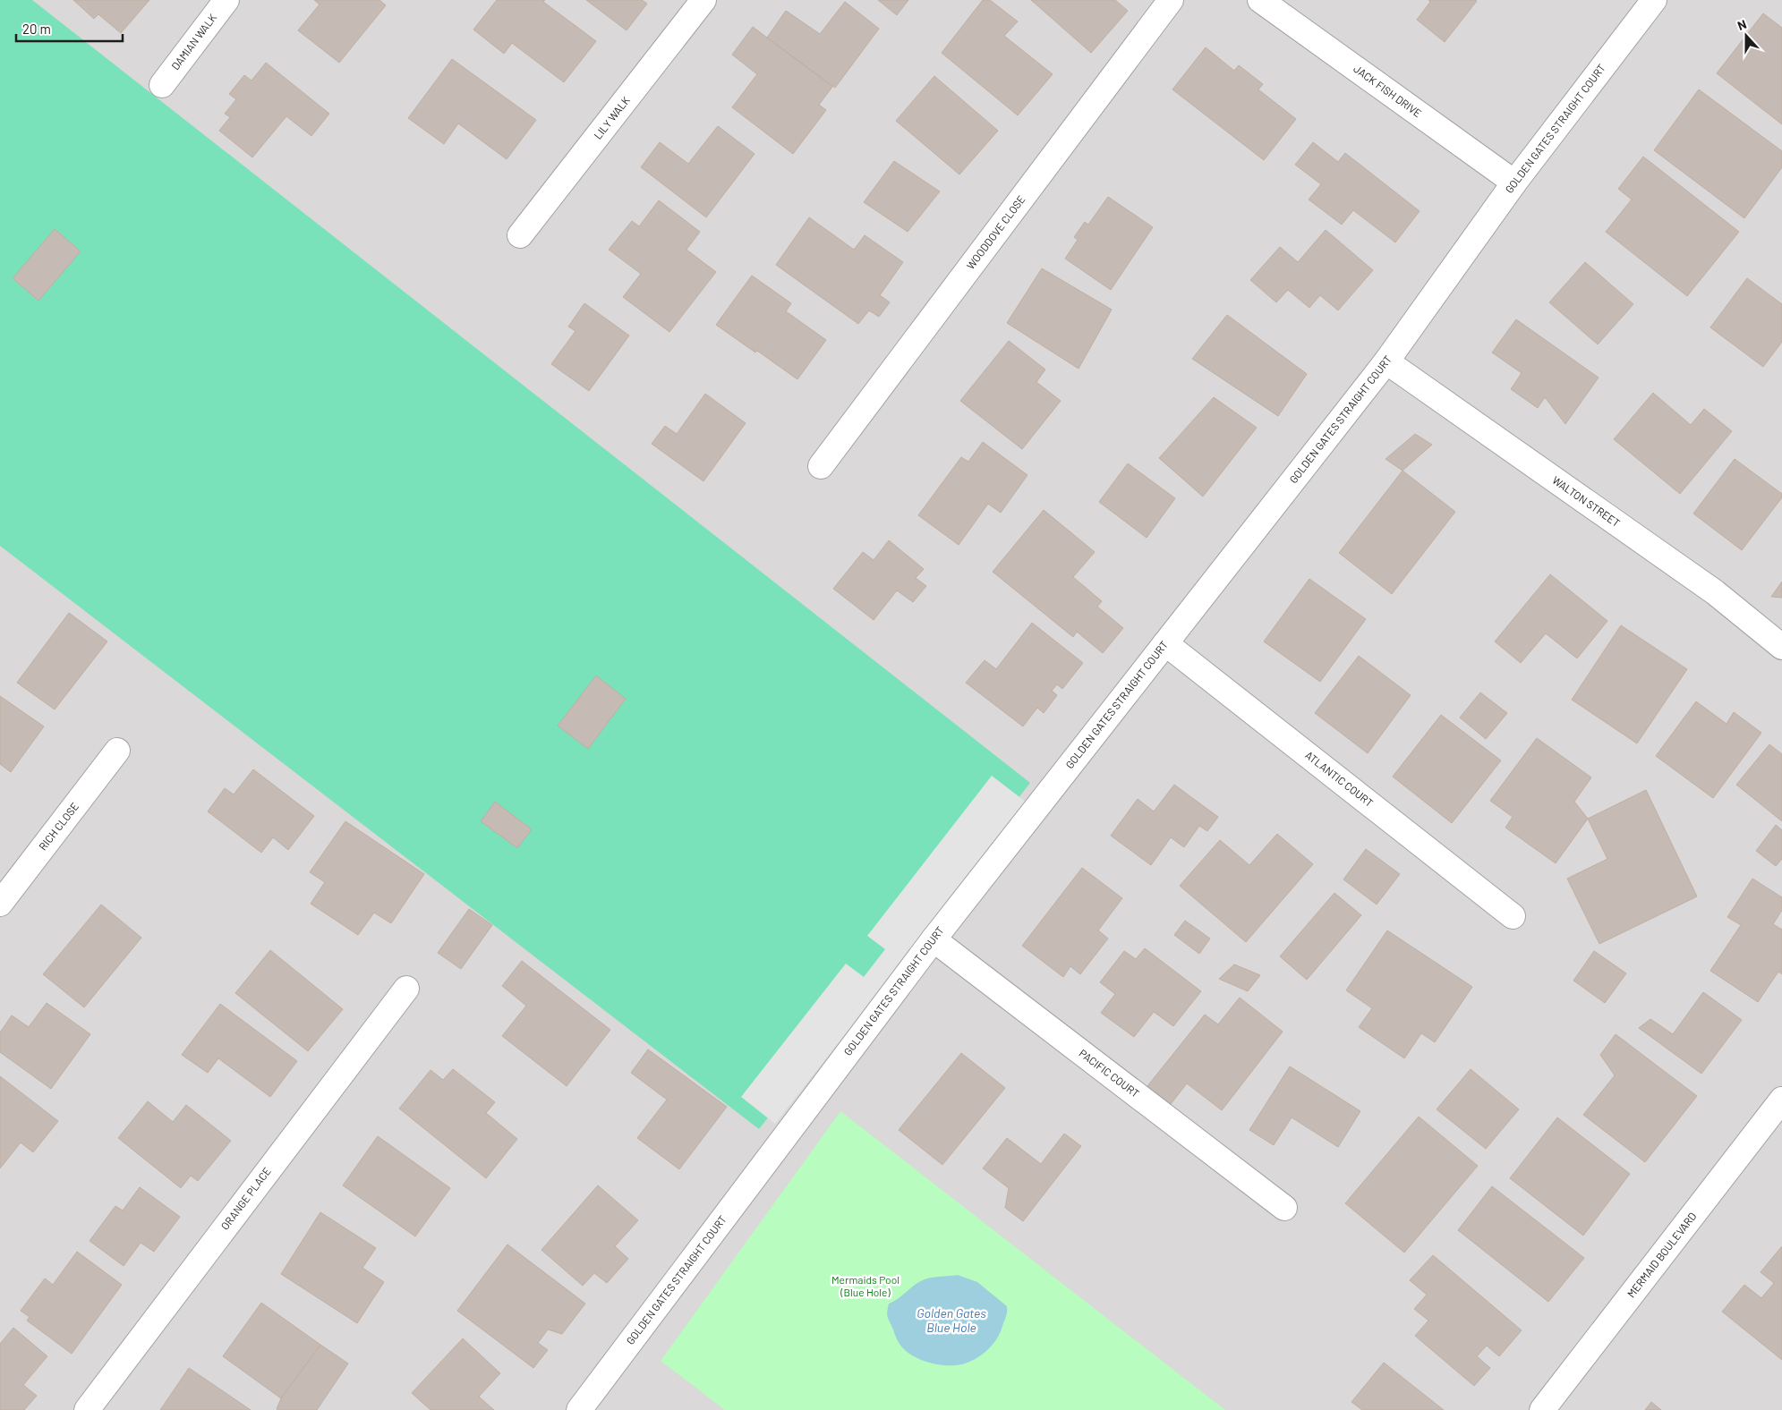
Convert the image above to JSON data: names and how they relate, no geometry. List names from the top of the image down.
{
  "streets": {
    "street": [
      "DAMIAN WALK",
      "JACK FISH DRIVE",
      "LILY WALK",
      "GOLDEN GATES STRAIGHT COURT",
      "WOODDOVE CLOSE",
      "WALTON STREET",
      "ATLANTIC COURT",
      "RICH CLOSE",
      "PACIFIC COURT",
      "ORANGE PLACE",
      "MERMAID BOULEVARD"
    ]
  },
  "crossings": [
    ["JACK FISH DRIVE", "GOLDEN GATES STRAIGHT COURT"],
    ["GOLDEN GATES STRAIGHT COURT", "WALTON STREET"],
    ["GOLDEN GATES STRAIGHT COURT", "ATLANTIC COURT"],
    ["GOLDEN GATES STRAIGHT COURT", "PACIFIC COURT"]
  ],
  "water": ["Golden Gates Blue Hole"],
  "parks": ["Mermaids Pool (Blue Hole)"],
  "scale_bar": "20 m",
  "north": "top"
}
